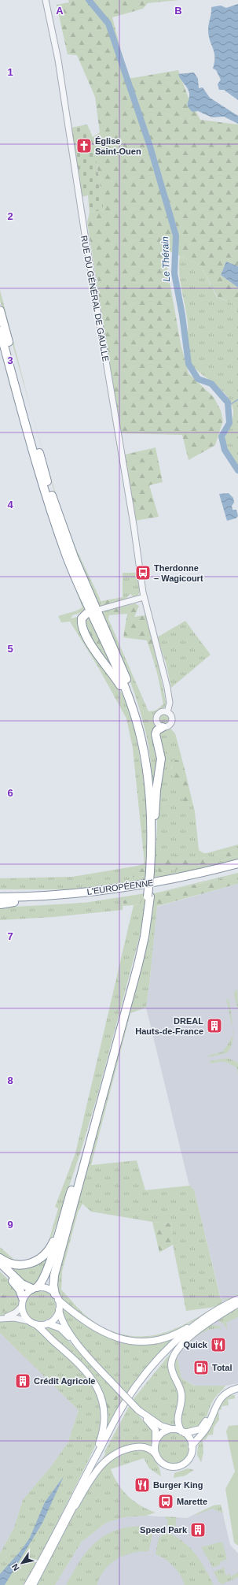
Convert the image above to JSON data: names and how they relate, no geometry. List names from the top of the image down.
{
  "streets": {
    "highway": ["L'EUROPÉENNE"],
    "street": ["RUE DU GÉNÉRAL DE GAULLE"]
  },
  "water": ["Le Thérain"],
  "places": {
    "church": ["Église Saint-Ouen"],
    "bus stop": ["Therdonne – Wagicourt", "Marette"],
    "building": ["DREAL Hauts-de-France", "Crédit Agricole", "Speed Park"],
    "restaurant": ["Quick", "Burger King"],
    "fuel station": ["Total"]
  },
  "north": "bottom left",
  "grid": {
    "columns": ["A", "B"],
    "rows": [
      "1",
      "2",
      "3",
      "4",
      "5",
      "6",
      "7",
      "8",
      "9"
    ]
  }
}
